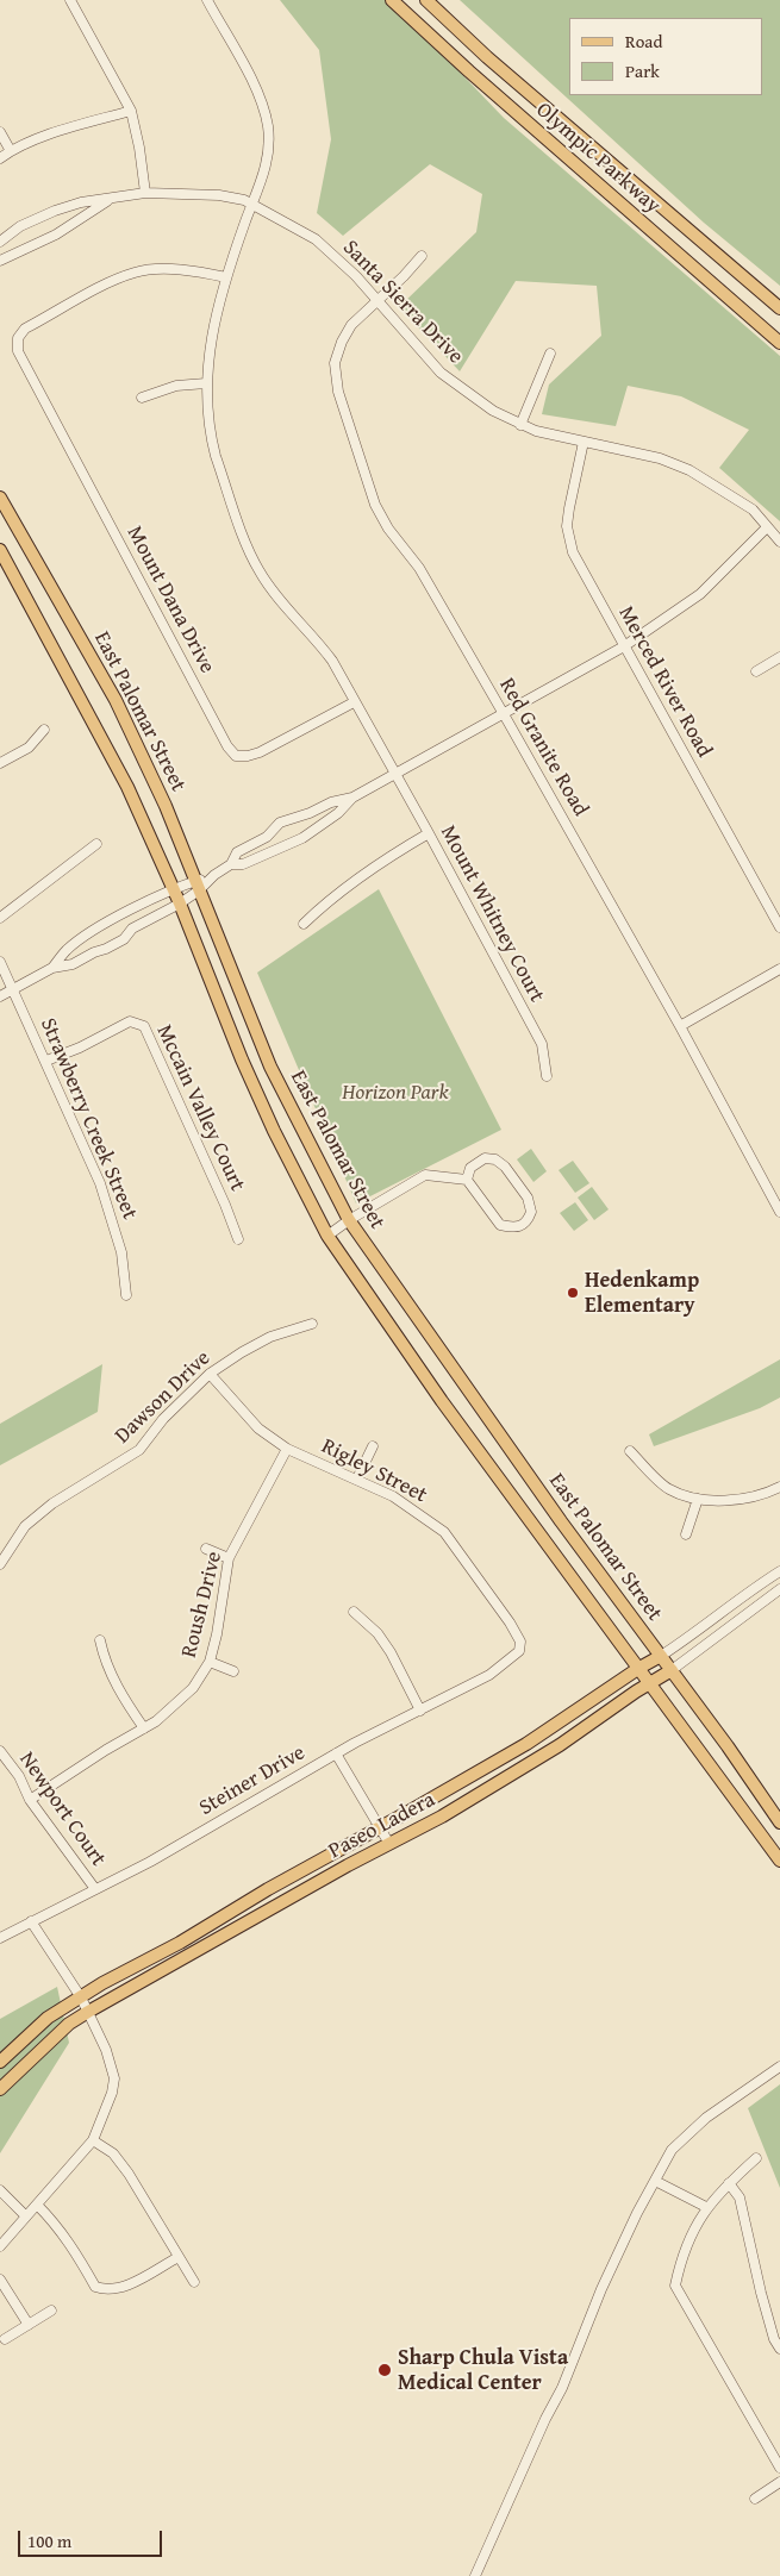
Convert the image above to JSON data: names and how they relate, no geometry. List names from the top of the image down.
{
  "streets": {
    "main road": ["Olympic Parkway", "East Palomar Street", "Paseo Ladera"],
    "street": [
      "Santa Sierra Drive",
      "Mount Dana Drive",
      "Merced River Road",
      "Red Granite Road",
      "Mount Whitney Court",
      "Mccain Valley Court",
      "Strawberry Creek Street",
      "Dawson Drive",
      "Rigley Street",
      "Roush Drive",
      "Steiner Drive",
      "Newport Court"
    ]
  },
  "crossings": [
    ["Santa Sierra Drive", "Merced River Road"],
    ["Santa Sierra Drive", "Red Granite Road"],
    ["Santa Sierra Drive", "Mount Whitney Court"],
    ["Mount Dana Drive", "Mount Whitney Court"],
    ["East Palomar Street", "Paseo Ladera"],
    ["Mccain Valley Court", "Strawberry Creek Street"],
    ["Dawson Drive", "Rigley Street"],
    ["Rigley Street", "Roush Drive"],
    ["Rigley Street", "Steiner Drive"],
    ["Roush Drive", "Newport Court"],
    ["Steiner Drive", "Newport Court"]
  ],
  "parks": ["Horizon Park"],
  "places": ["Hedenkamp Elementary", "Sharp Chula Vista Medical Center"],
  "legend": ["Road", "Park"],
  "scale_bar": "100 m"
}
